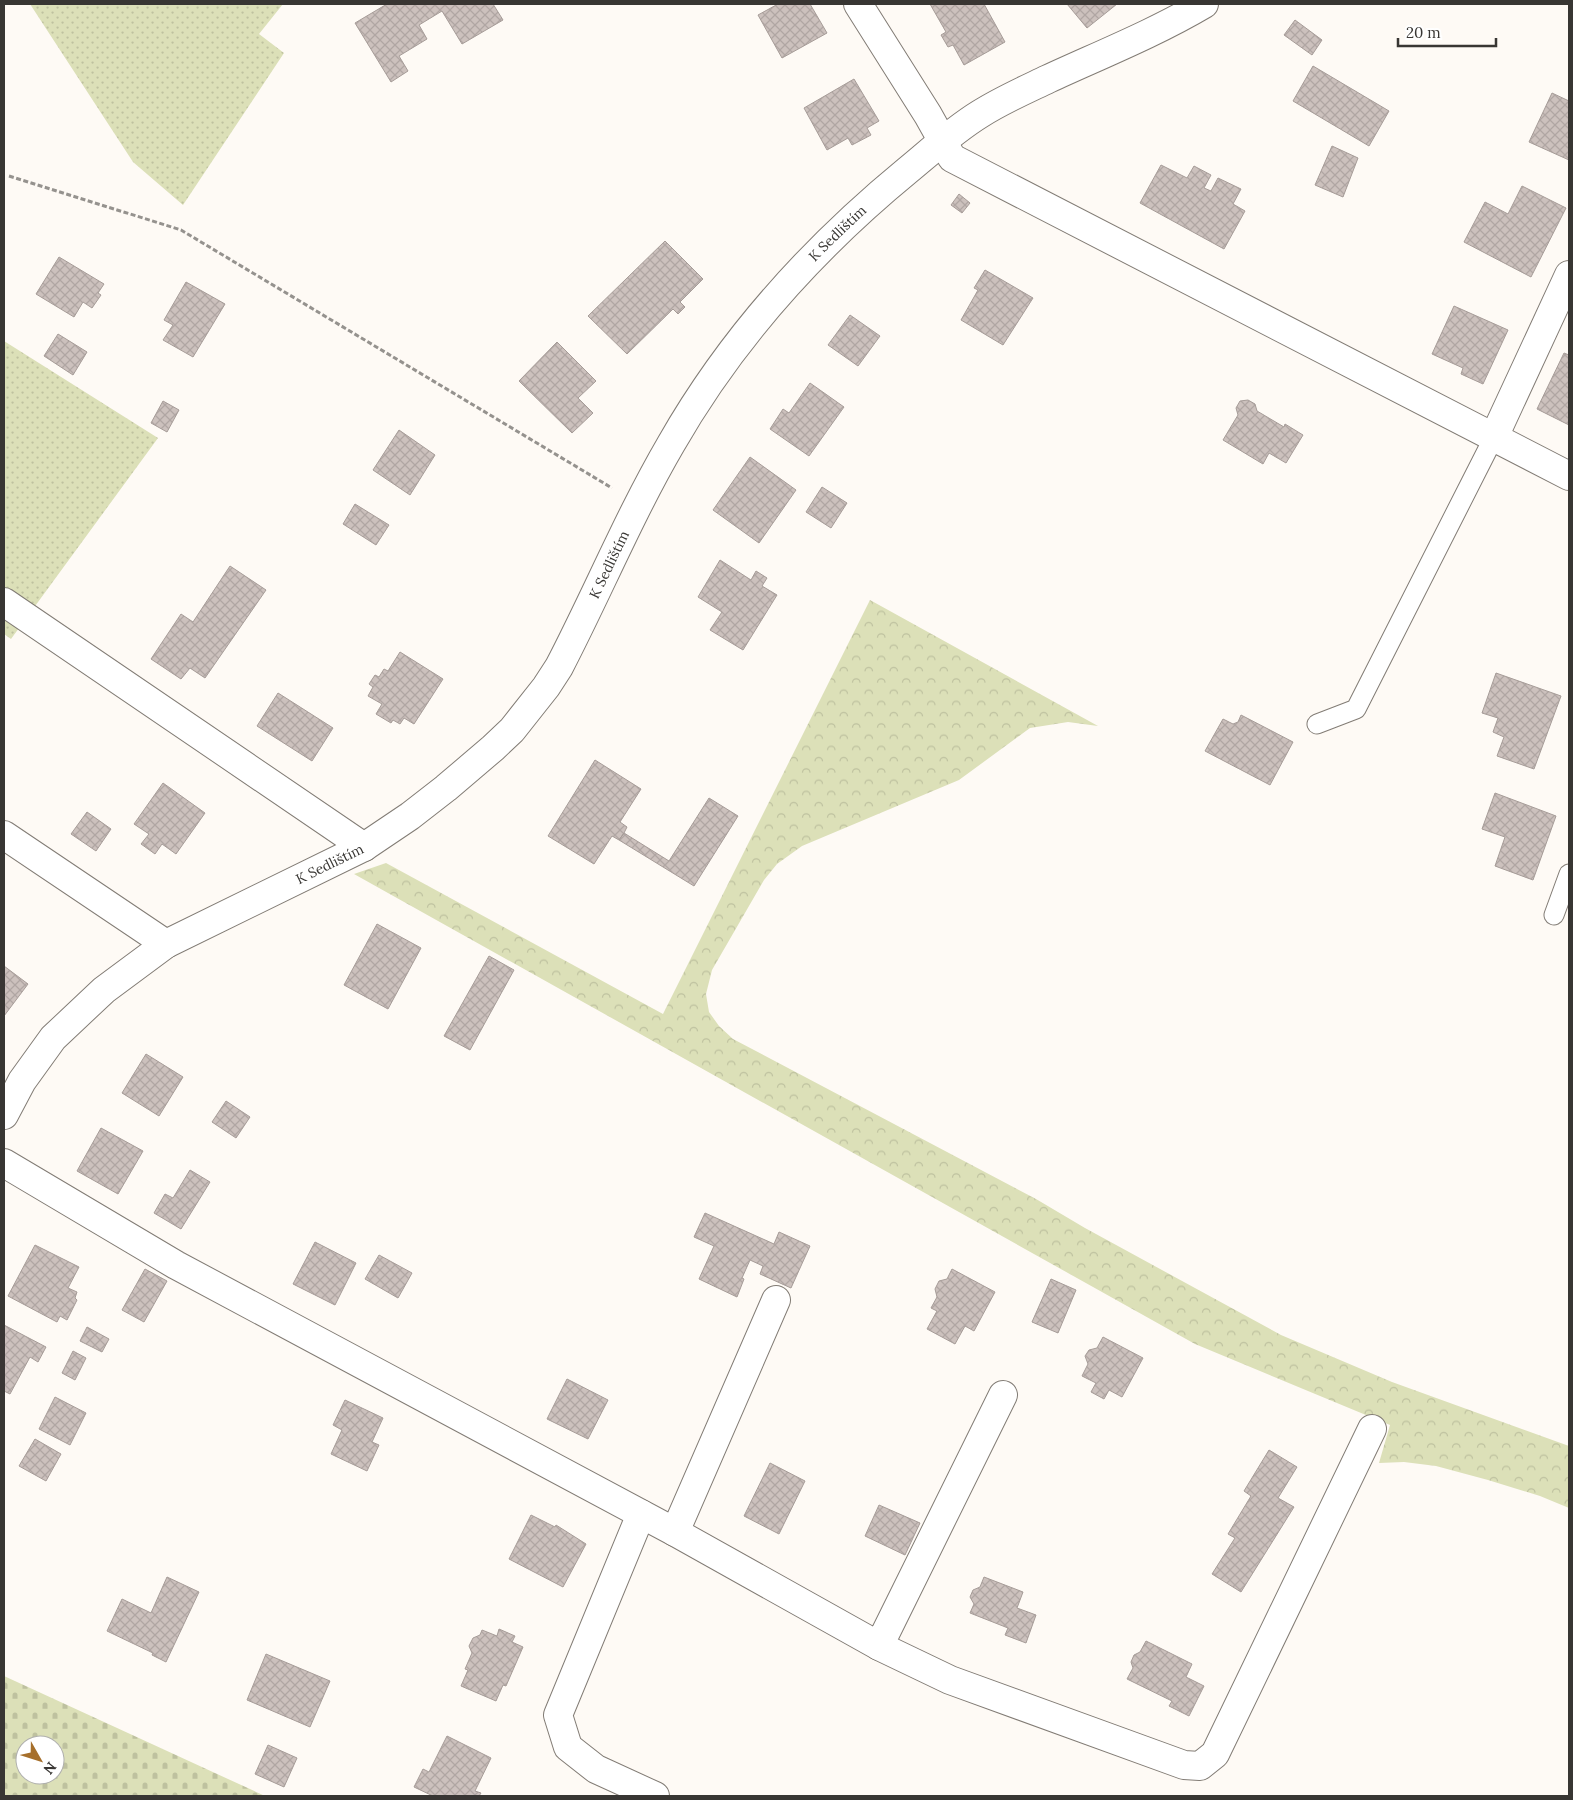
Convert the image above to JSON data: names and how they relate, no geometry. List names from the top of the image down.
{
  "streets": {
    "street": ["K Sedlištím"]
  },
  "scale_bar": "20 m",
  "north": "bottom right"
}
